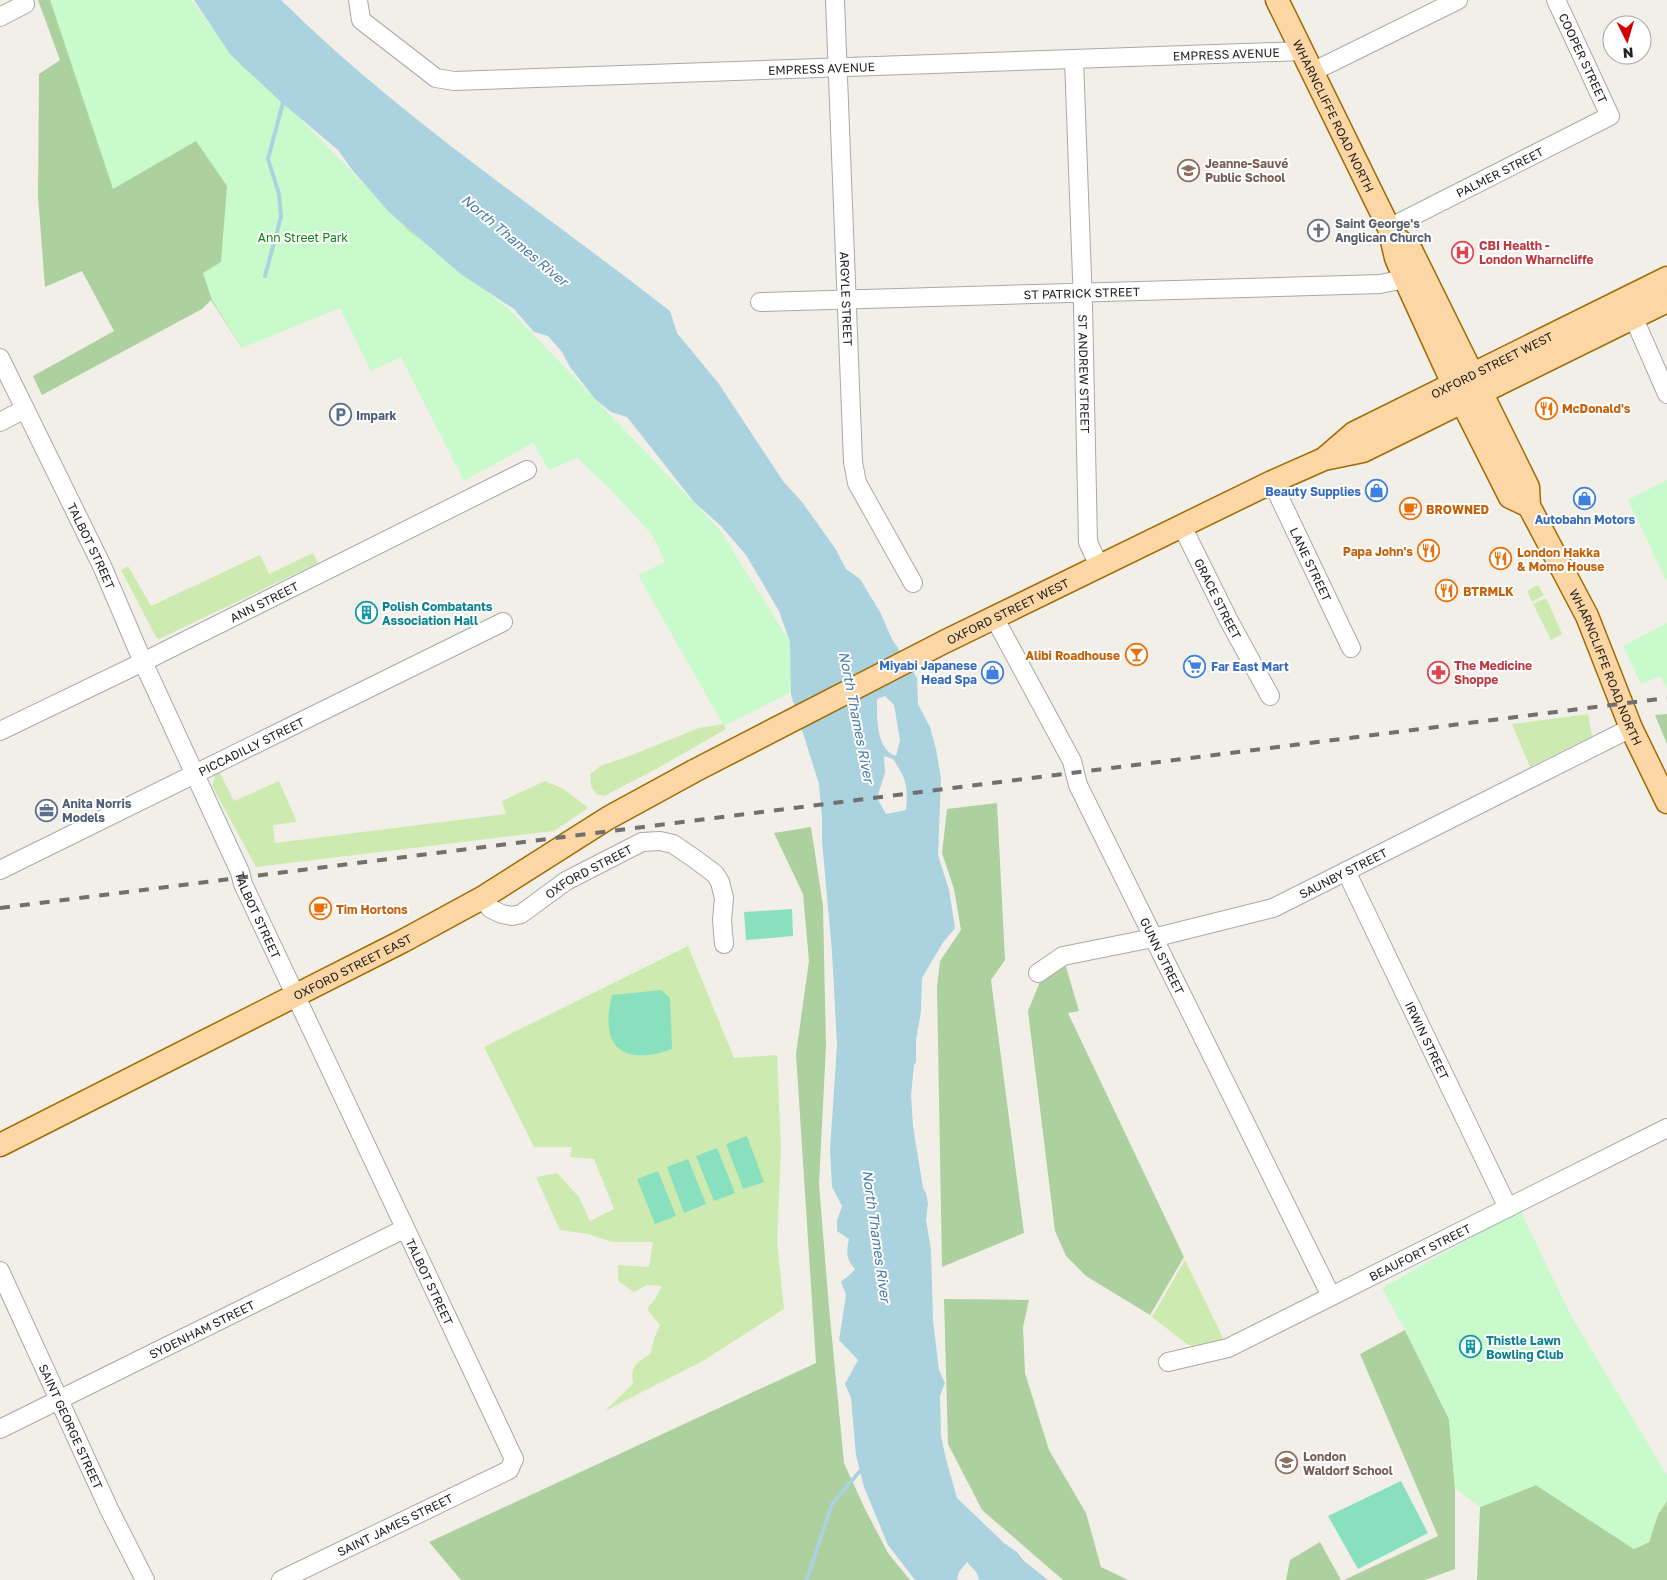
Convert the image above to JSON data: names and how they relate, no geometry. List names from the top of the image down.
{
  "streets": {
    "main road": ["WHARNCLIFFE ROAD NORTH", "OXFORD STREET WEST", "OXFORD STREET EAST"],
    "street": [
      "EMPRESS AVENUE",
      "COOPER STREET",
      "PALMER STREET",
      "ST PATRICK STREET",
      "ARGYLE STREET",
      "ST ANDREW STREET",
      "TALBOT STREET",
      "LANE STREET",
      "GRACE STREET",
      "ANN STREET",
      "PICCADILLY STREET",
      "OXFORD STREET",
      "SAUNBY STREET",
      "GUNN STREET",
      "IRWIN STREET",
      "BEAUFORT STREET",
      "SYDENHAM STREET",
      "SAINT GEORGE STREET",
      "SAINT JAMES STREET"
    ]
  },
  "crossings": [
    ["EMPRESS AVENUE", "WHARNCLIFFE ROAD NORTH"],
    ["EMPRESS AVENUE", "ARGYLE STREET"],
    ["EMPRESS AVENUE", "ST ANDREW STREET"],
    ["COOPER STREET", "PALMER STREET"],
    ["WHARNCLIFFE ROAD NORTH", "PALMER STREET"],
    ["WHARNCLIFFE ROAD NORTH", "ST PATRICK STREET"],
    ["WHARNCLIFFE ROAD NORTH", "OXFORD STREET WEST"],
    ["WHARNCLIFFE ROAD NORTH", "SAUNBY STREET"],
    ["ST PATRICK STREET", "ARGYLE STREET"],
    ["ST PATRICK STREET", "ST ANDREW STREET"],
    ["OXFORD STREET WEST", "ST ANDREW STREET"],
    ["OXFORD STREET WEST", "LANE STREET"],
    ["OXFORD STREET WEST", "GRACE STREET"],
    ["OXFORD STREET WEST", "GUNN STREET"],
    ["OXFORD STREET WEST", "OXFORD STREET EAST"],
    ["TALBOT STREET", "ANN STREET"],
    ["TALBOT STREET", "PICCADILLY STREET"],
    ["TALBOT STREET", "OXFORD STREET EAST"],
    ["TALBOT STREET", "SYDENHAM STREET"],
    ["TALBOT STREET", "SAINT JAMES STREET"],
    ["OXFORD STREET", "OXFORD STREET EAST"],
    ["SAUNBY STREET", "GUNN STREET"],
    ["SAUNBY STREET", "IRWIN STREET"],
    ["GUNN STREET", "BEAUFORT STREET"],
    ["IRWIN STREET", "BEAUFORT STREET"],
    ["SYDENHAM STREET", "SAINT GEORGE STREET"]
  ],
  "water": ["North Thames River"],
  "parks": ["Ann Street Park"],
  "places": {
    "school or university": ["Jeanne-Sauvé Public School", "London Waldorf School"],
    "church": ["Saint George's Anglican Church"],
    "hospital": ["CBI Health - London Wharncliffe"],
    "restaurant": [
      "McDonald's",
      "Papa John's",
      "London Hakka & Momo House",
      "BTRMLK"
    ],
    "parking": ["Impark"],
    "shop": ["Beauty Supplies", "Autobahn Motors", "Miyabi Japanese Head Spa"],
    "cafe": ["BROWNED", "Tim Hortons"],
    "building": ["Polish Combatants Association Hall", "Thistle Lawn Bowling Club"],
    "bar": ["Alibi Roadhouse"],
    "supermarket": ["Far East Mart"],
    "pharmacy": ["The Medicine Shoppe"],
    "office": ["Anita Norris Models"]
  },
  "north": "bottom"
}
